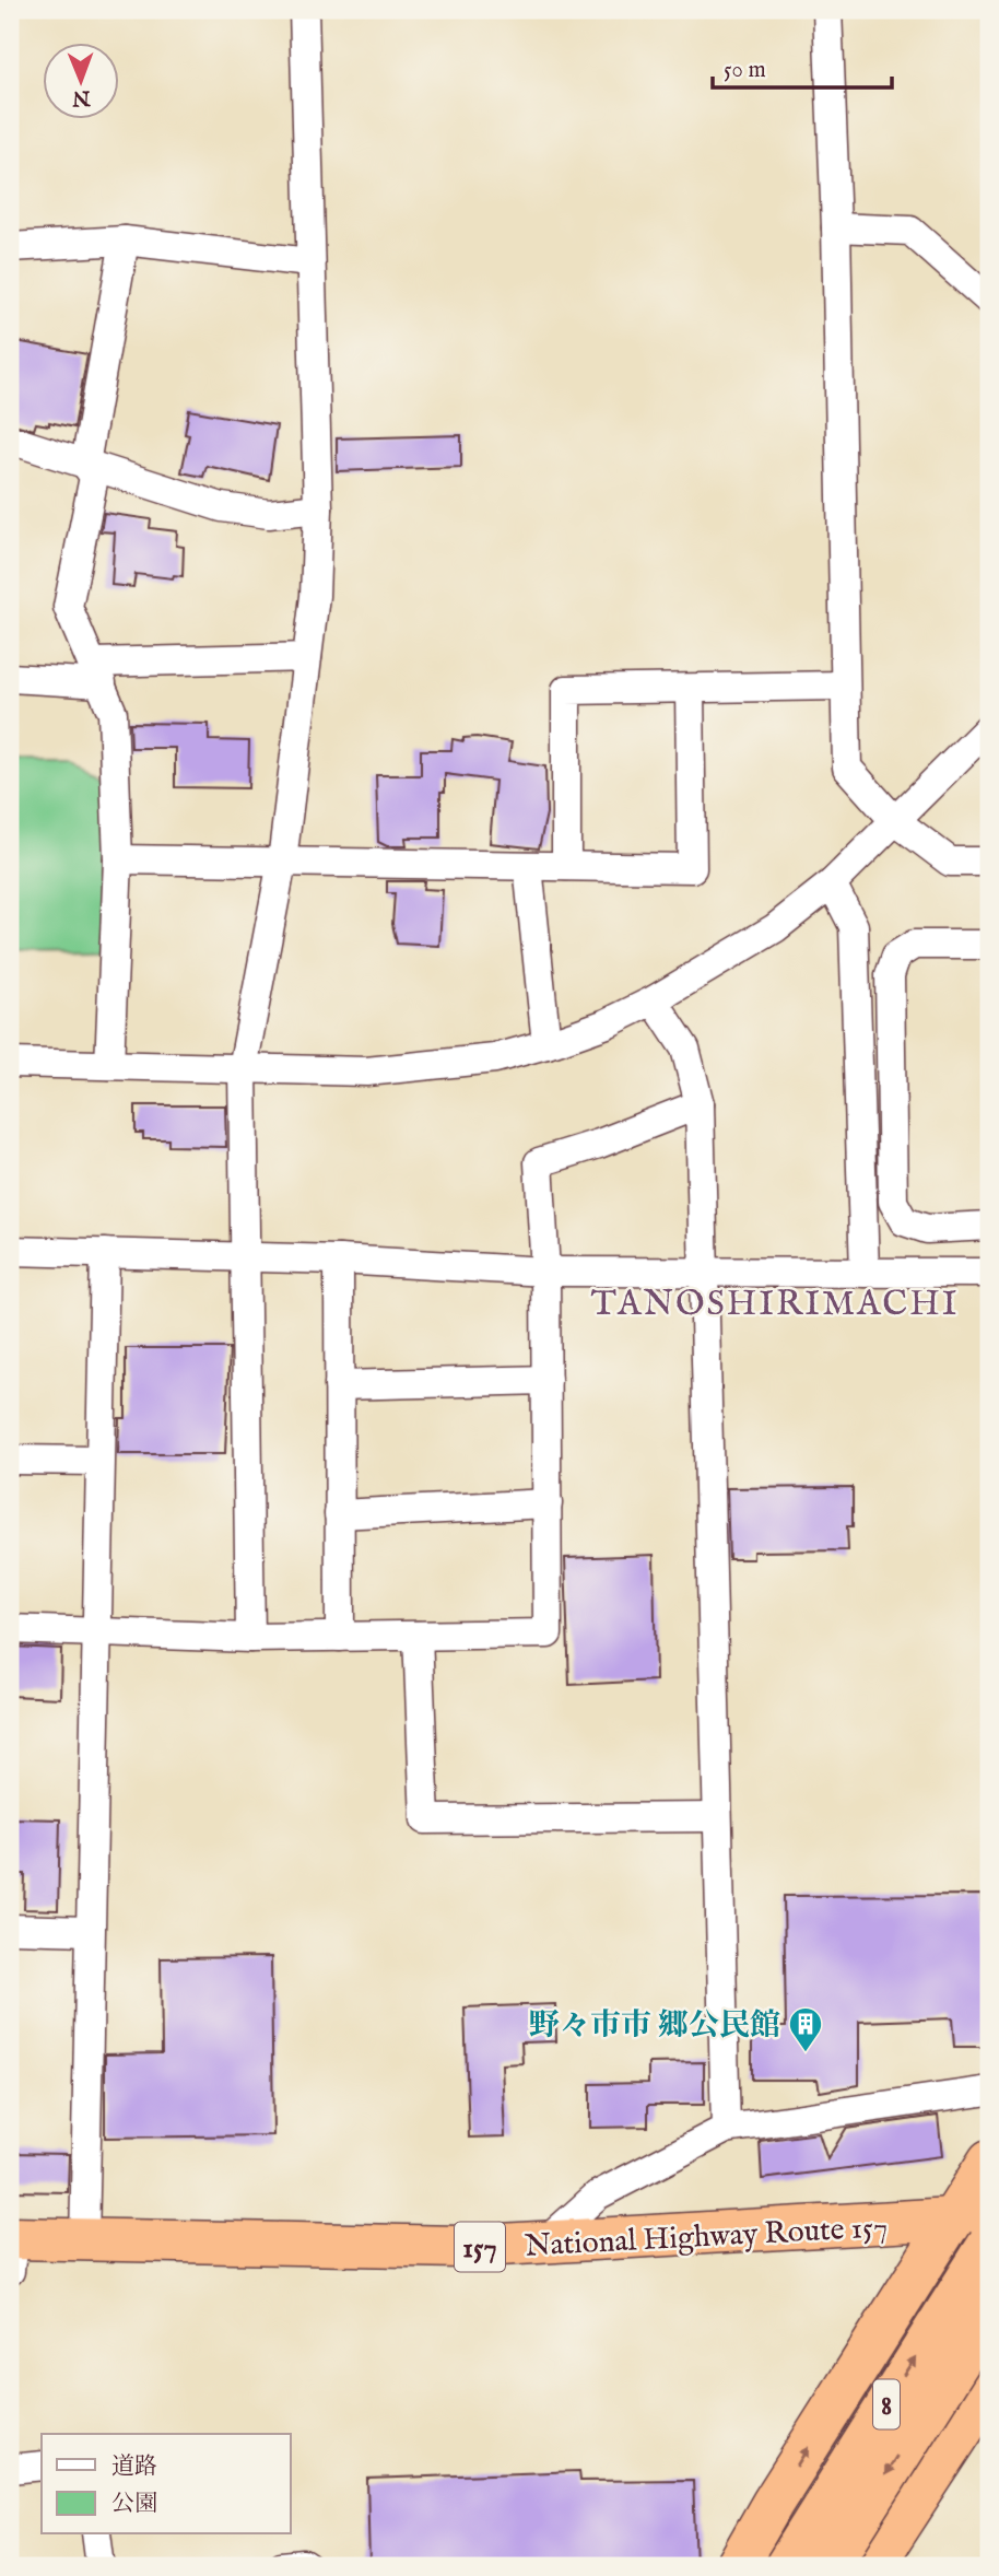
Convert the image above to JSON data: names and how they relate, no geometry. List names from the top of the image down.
{
  "streets": {
    "highway": ["National Highway Route 157", "157", "8"]
  },
  "districts": ["TANOSHIRIMACHI"],
  "places": {
    "building": ["野々市市 郷公民館"]
  },
  "legend": ["道路", "公園"],
  "scale_bar": "50 m",
  "north": "bottom"
}
